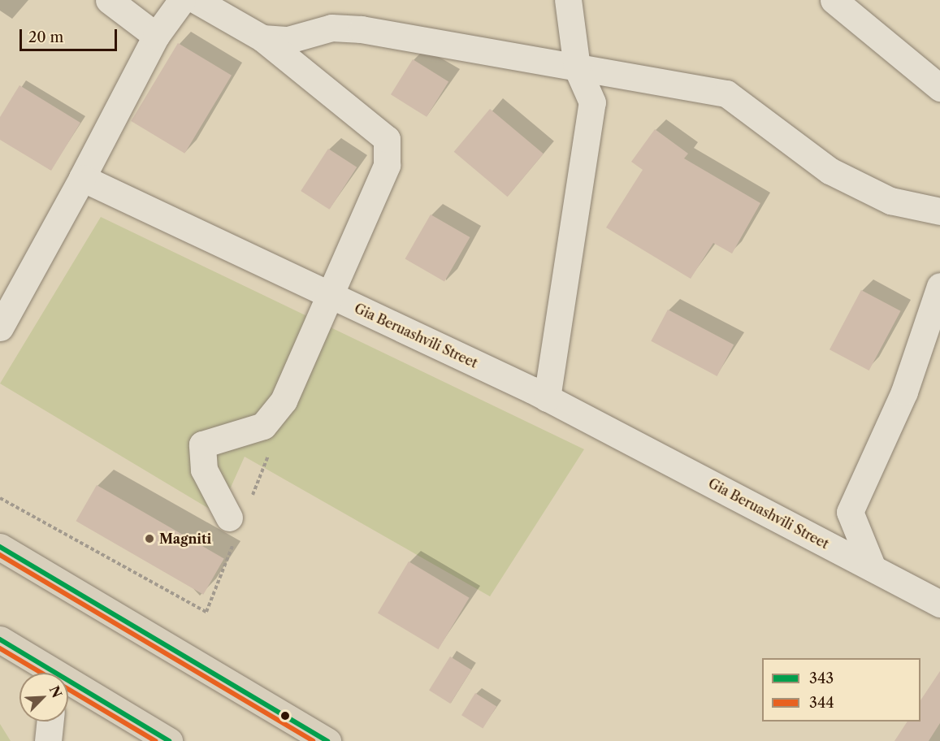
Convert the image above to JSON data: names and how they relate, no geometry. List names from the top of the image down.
{
  "streets": {
    "street": ["Gia Beruashvili Street"]
  },
  "places": ["Magniti"],
  "lines": ["transit line 343", "transit line 344"],
  "legend": ["343", "344"],
  "scale_bar": "20 m",
  "north": "top right"
}
